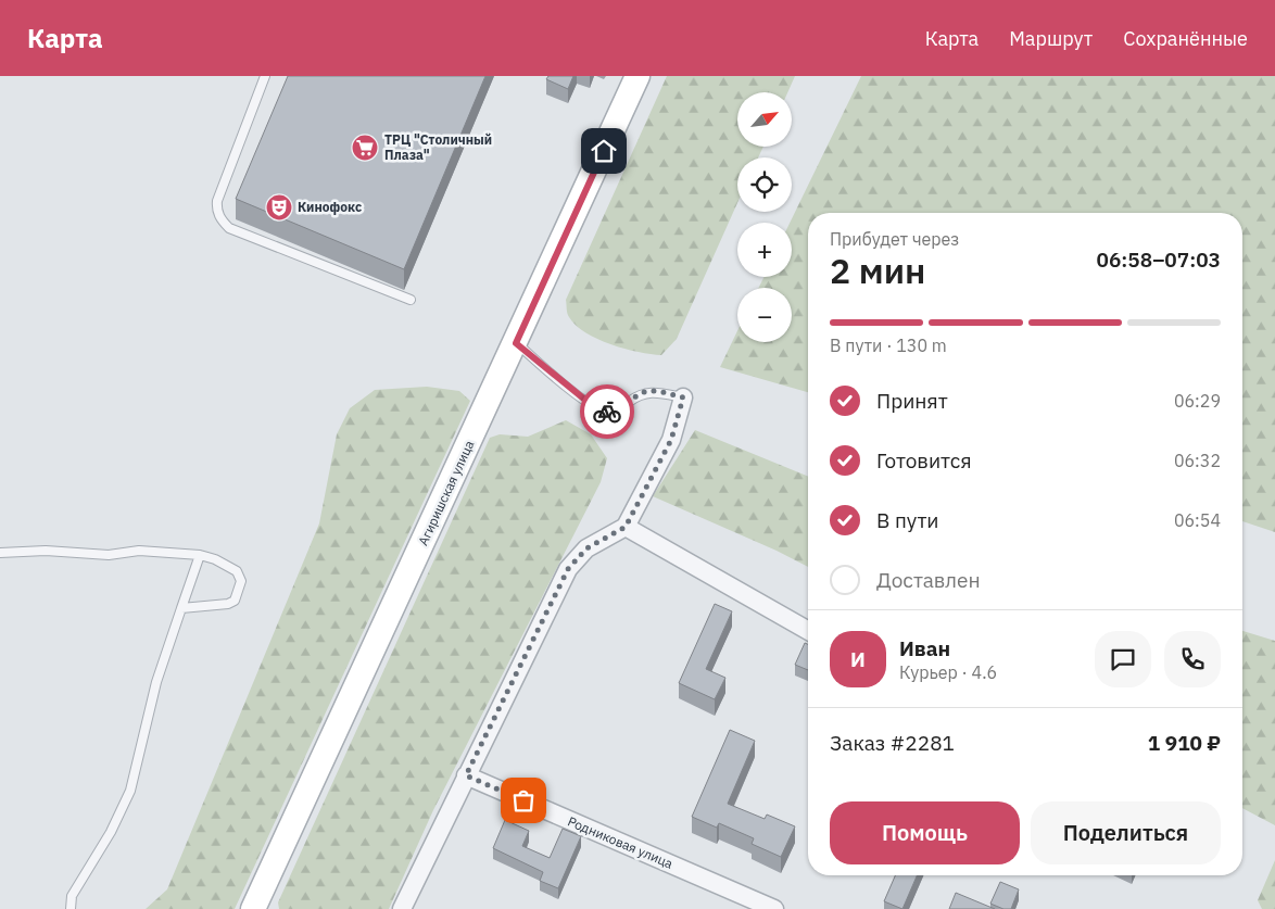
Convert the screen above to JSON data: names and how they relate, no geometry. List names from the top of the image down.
{
  "streets": {
    "street": ["Агиришская улица", "Родниковая улица"]
  },
  "places": {
    "supermarket": ["ТРЦ \"Столичный Плаза\""],
    "theatre": ["Кинофокс"]
  },
  "north": "top right",
  "page": {
    "header": "Карта",
    "nav": ["Карта", "Маршрут", "Сохранённые"],
    "map_buttons": ["+", "−"],
    "heading": ["2 мин", "Прибудет через", "06:58–07:03"],
    "panel": [
      "Иван",
      "Курьер · 4.6",
      "Заказ #2281",
      "1 910 ₽"
    ],
    "bar": "В пути · 130 m",
    "list": [
      ["Принят", "06:29"],
      ["Готовится", "06:32"],
      ["В пути", "06:54"],
      "Доставлен"
    ],
    "round": "И",
    "buttons": ["Помощь", "Поделиться"]
  }
}
